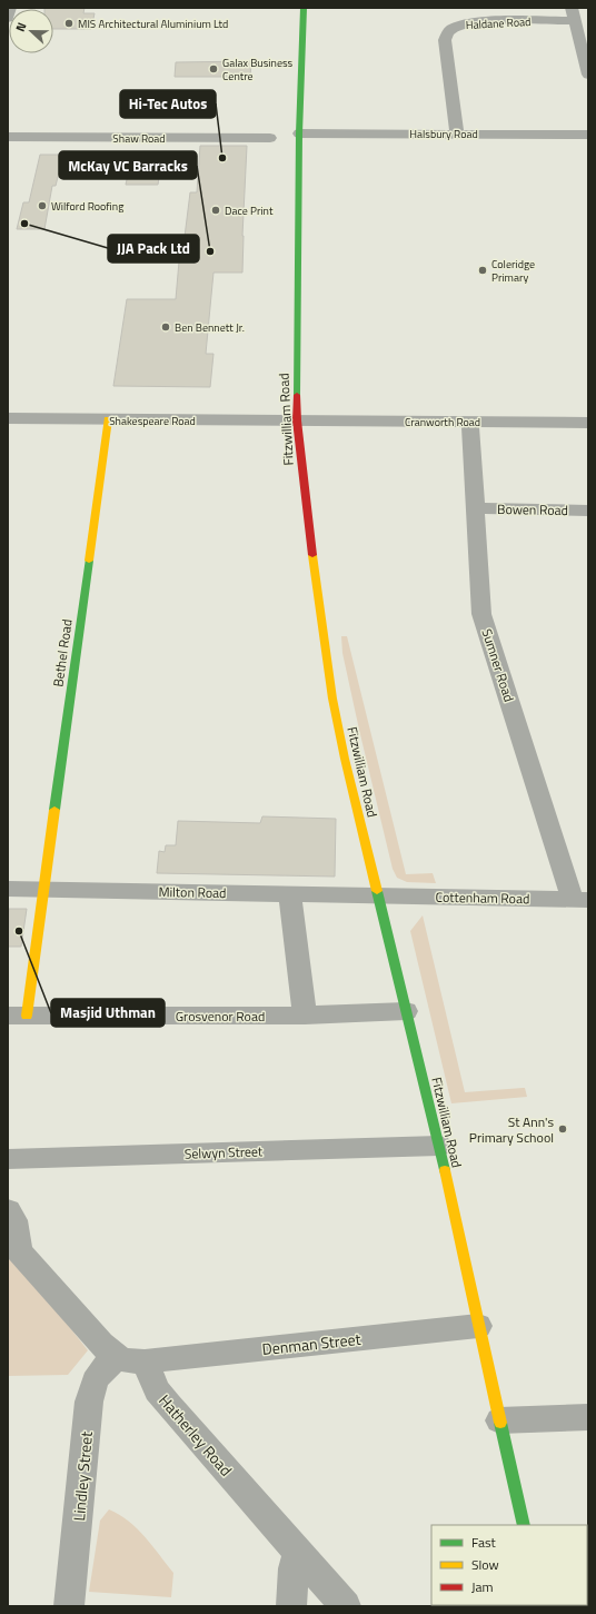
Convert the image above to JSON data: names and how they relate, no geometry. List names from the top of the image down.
{
  "streets": {
    "main road": ["Fitzwilliam Road", "Bethel Road"],
    "street": [
      "Haldane Road",
      "Halsbury Road",
      "Shaw Road",
      "Shakespeare Road",
      "Cranworth Road",
      "Bowen Road",
      "Sumner Road",
      "Milton Road",
      "Cottenham Road",
      "Grosvenor Road",
      "Selwyn Street",
      "Denman Street",
      "Hatherley Road",
      "Lindley Street"
    ]
  },
  "crossings": [
    ["Haldane Road", "Halsbury Road"],
    ["Halsbury Road", "Fitzwilliam Road"],
    ["Fitzwilliam Road", "Shakespeare Road"],
    ["Fitzwilliam Road", "Cranworth Road"],
    ["Fitzwilliam Road", "Milton Road"],
    ["Fitzwilliam Road", "Cottenham Road"],
    ["Fitzwilliam Road", "Grosvenor Road"],
    ["Fitzwilliam Road", "Selwyn Street"],
    ["Fitzwilliam Road", "Denman Street"],
    ["Shakespeare Road", "Cranworth Road"],
    ["Shakespeare Road", "Bethel Road"],
    ["Cranworth Road", "Sumner Road"],
    ["Bowen Road", "Sumner Road"],
    ["Bethel Road", "Milton Road"],
    ["Bethel Road", "Grosvenor Road"],
    ["Sumner Road", "Cottenham Road"],
    ["Milton Road", "Cottenham Road"],
    ["Denman Street", "Hatherley Road"],
    ["Denman Street", "Lindley Street"],
    ["Hatherley Road", "Lindley Street"]
  ],
  "places": [
    "MIS Architectural Aluminium Ltd",
    "Galax Business Centre",
    "Hi-Tec Autos",
    "Wilford Roofing",
    "Dace Print",
    "JJA Pack Ltd",
    "McKay VC Barracks",
    "Coleridge Primary",
    "Ben Bennett Jr.",
    "Masjid Uthman",
    "St Ann's Primary School"
  ],
  "legend": ["Fast", "Slow", "Jam"],
  "north": "left"
}
